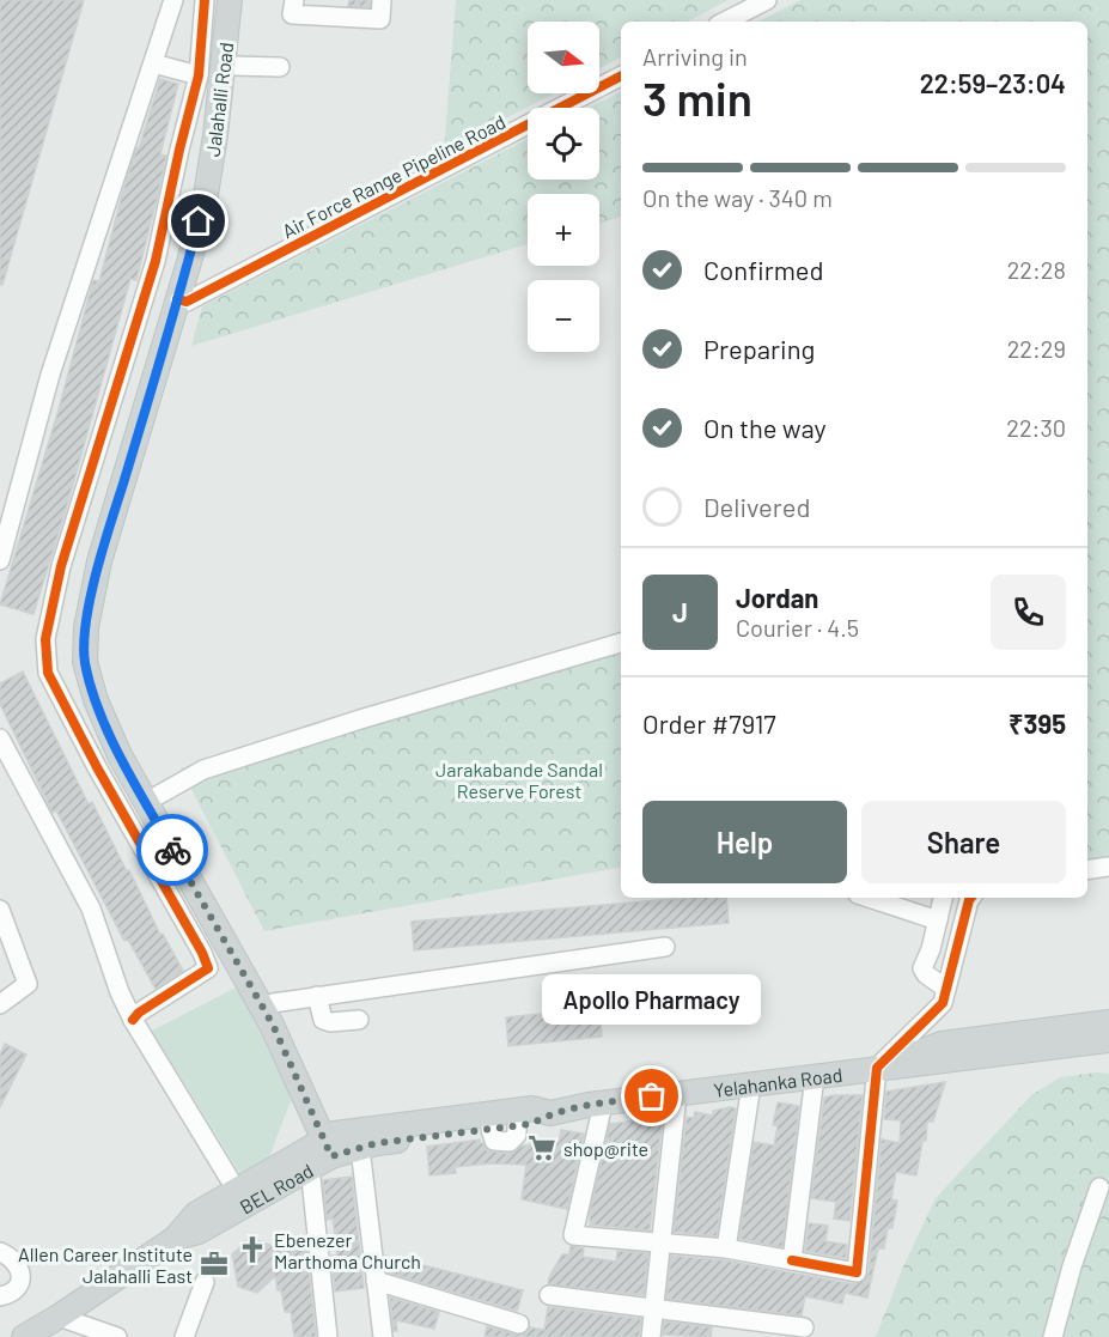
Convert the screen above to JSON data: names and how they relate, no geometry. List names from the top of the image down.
{
  "streets": {
    "main road": ["Jalahalli Road", "Yelahanka Road", "BEL Road"],
    "street": ["Air Force Range Pipeline Road"]
  },
  "crossings": [
    ["Jalahalli Road", "Air Force Range Pipeline Road"],
    ["Jalahalli Road", "Yelahanka Road"],
    ["Jalahalli Road", "BEL Road"],
    ["Yelahanka Road", "BEL Road"]
  ],
  "parks": ["Jarakabande Sandal Reserve Forest"],
  "places": {
    "other": ["Apollo Pharmacy"],
    "supermarket": ["shop@rite"],
    "church": ["Ebenezer Marthoma Church"],
    "office": ["Allen Career Institute Jalahalli East"]
  },
  "north": "right",
  "page": {
    "map_buttons": ["+", "−"],
    "heading": ["3 min", "Arriving in", "22:59–23:04"],
    "panel": [
      "Jordan",
      "Courier · 4.5",
      "Order #7917",
      "₹395"
    ],
    "bar": "On the way · 340 m",
    "list": [
      ["Confirmed", "22:28"],
      ["Preparing", "22:29"],
      ["On the way", "22:30"],
      "Delivered"
    ],
    "round": "J",
    "buttons": ["Help", "Share"],
    "bubble": "Apollo Pharmacy"
  }
}
